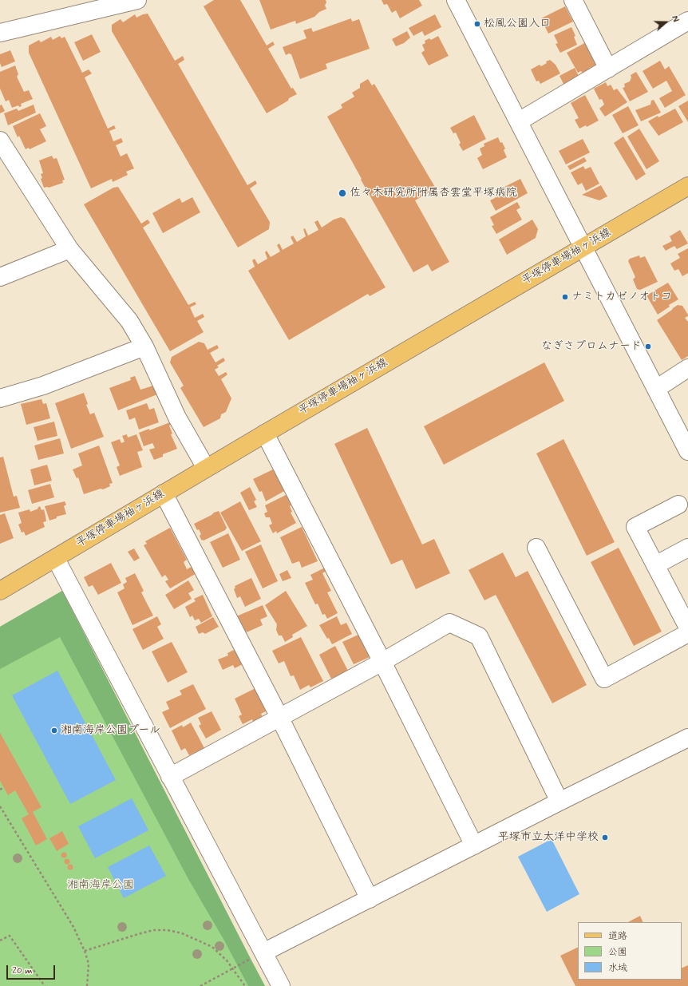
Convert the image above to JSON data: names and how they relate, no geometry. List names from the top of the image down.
{
  "streets": {
    "main road": ["平塚停車場袖ヶ浜線"]
  },
  "parks": ["湘南海岸公園"],
  "places": [
    "松風公園入口",
    "佐々木研究所附属杏雲堂平塚病院",
    "ナミトカゼノオトコ",
    "なぎさプロムナード",
    "湘南海岸公園プール",
    "平塚市立太洋中学校"
  ],
  "legend": ["道路", "公園", "水域"],
  "scale_bar": "20 m",
  "north": "right"
}
